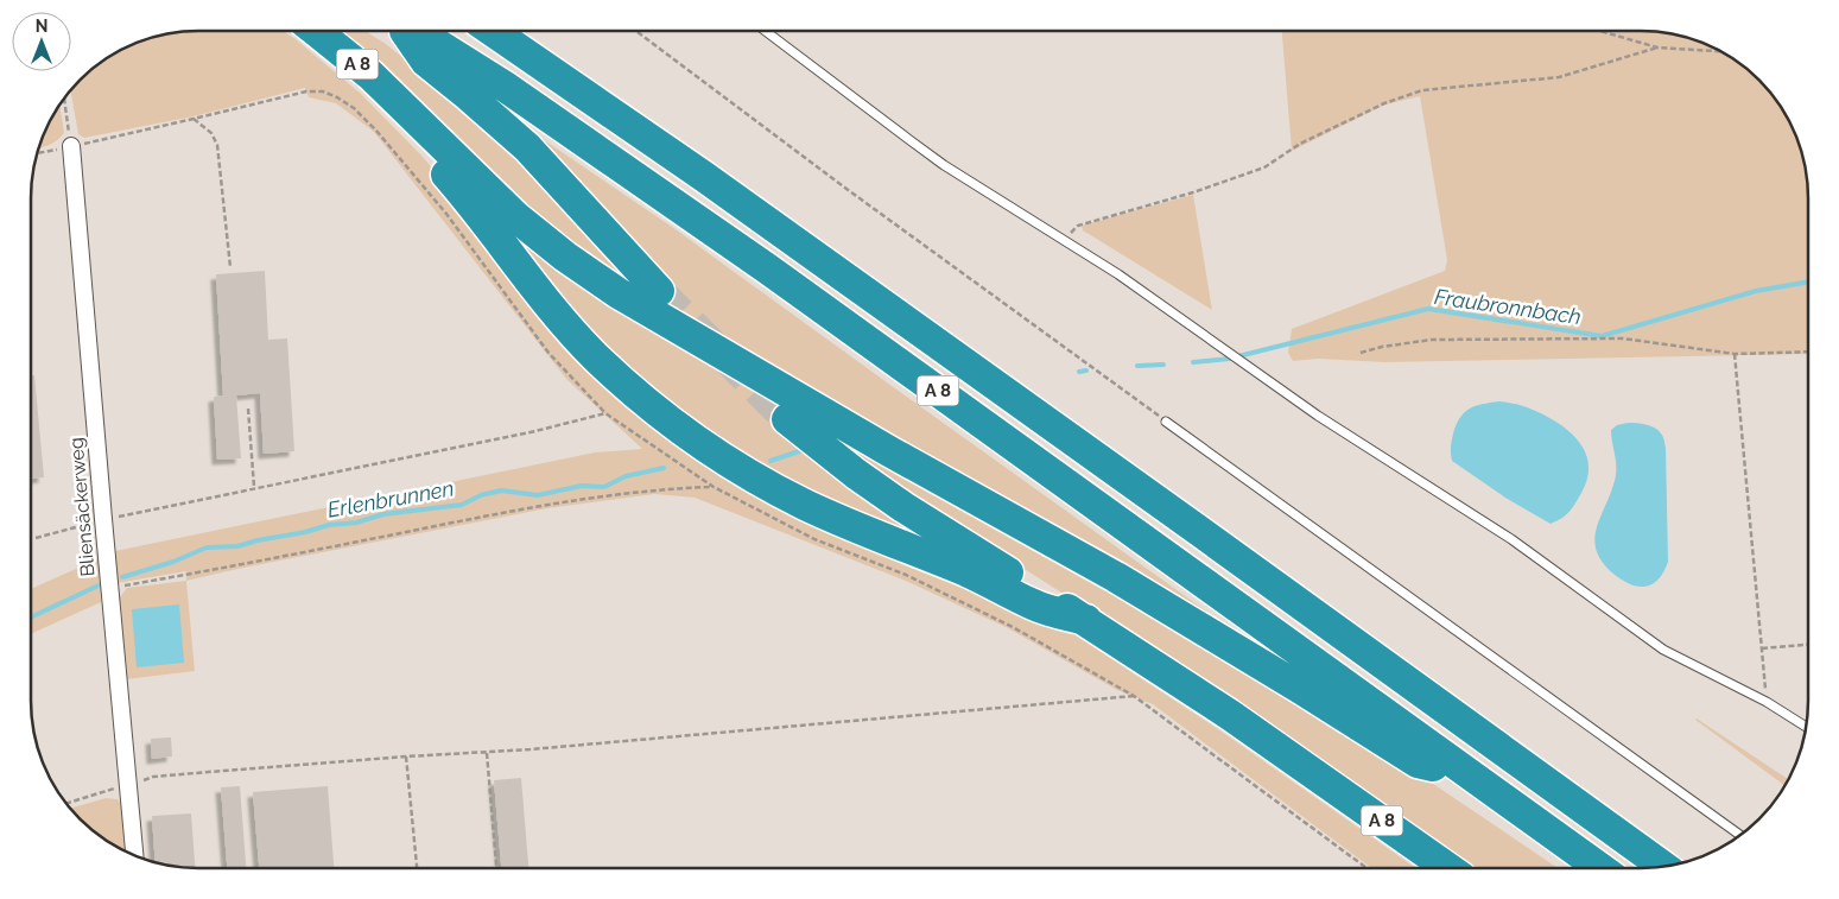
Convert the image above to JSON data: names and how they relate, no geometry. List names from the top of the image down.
{
  "streets": {
    "highway": ["A 8"],
    "street": ["Bliensäckerweg"]
  },
  "water": ["Fraubronnbach", "Erlenbrunnen"],
  "north": "top"
}
